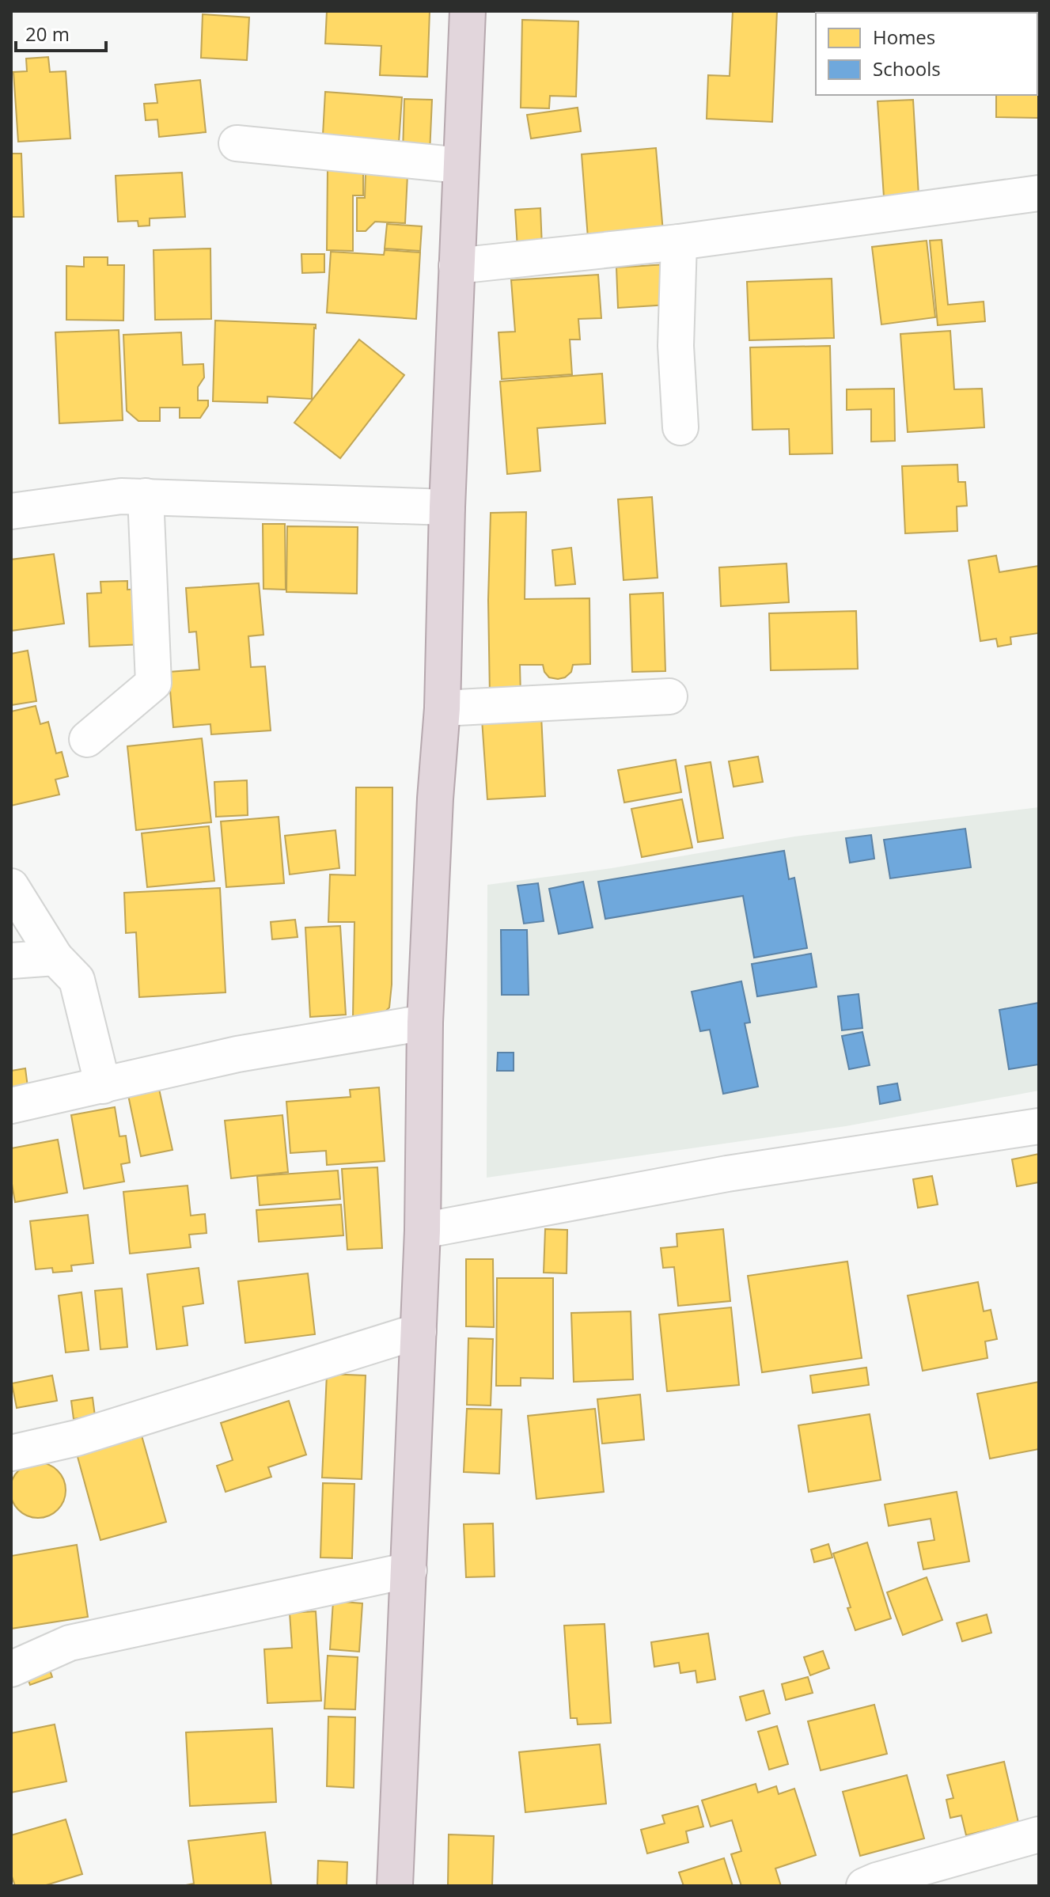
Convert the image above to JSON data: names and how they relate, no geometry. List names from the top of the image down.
{
  "legend": ["Homes", "Schools"],
  "scale_bar": "20 m"
}
